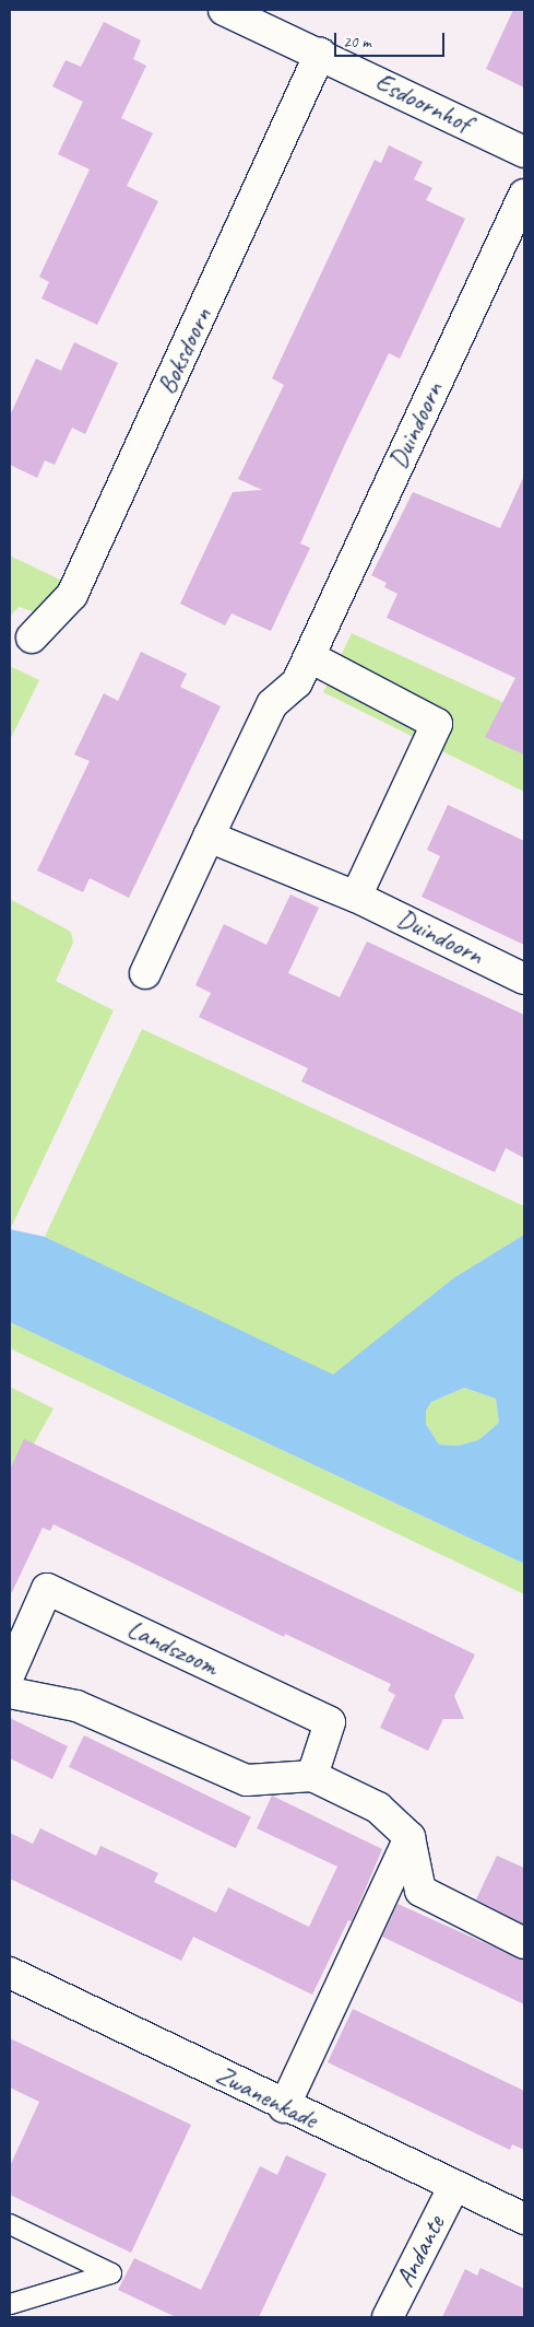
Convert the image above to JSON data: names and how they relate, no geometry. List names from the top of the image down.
{
  "streets": {
    "street": [
      "Esdoornhof",
      "Boksdoorn",
      "Duindoorn",
      "Landszoom",
      "Zwanenkade",
      "Andante"
    ]
  },
  "crossings": [
    ["Esdoornhof", "Boksdoorn"],
    ["Zwanenkade", "Andante"]
  ],
  "scale_bar": "20 m"
}
